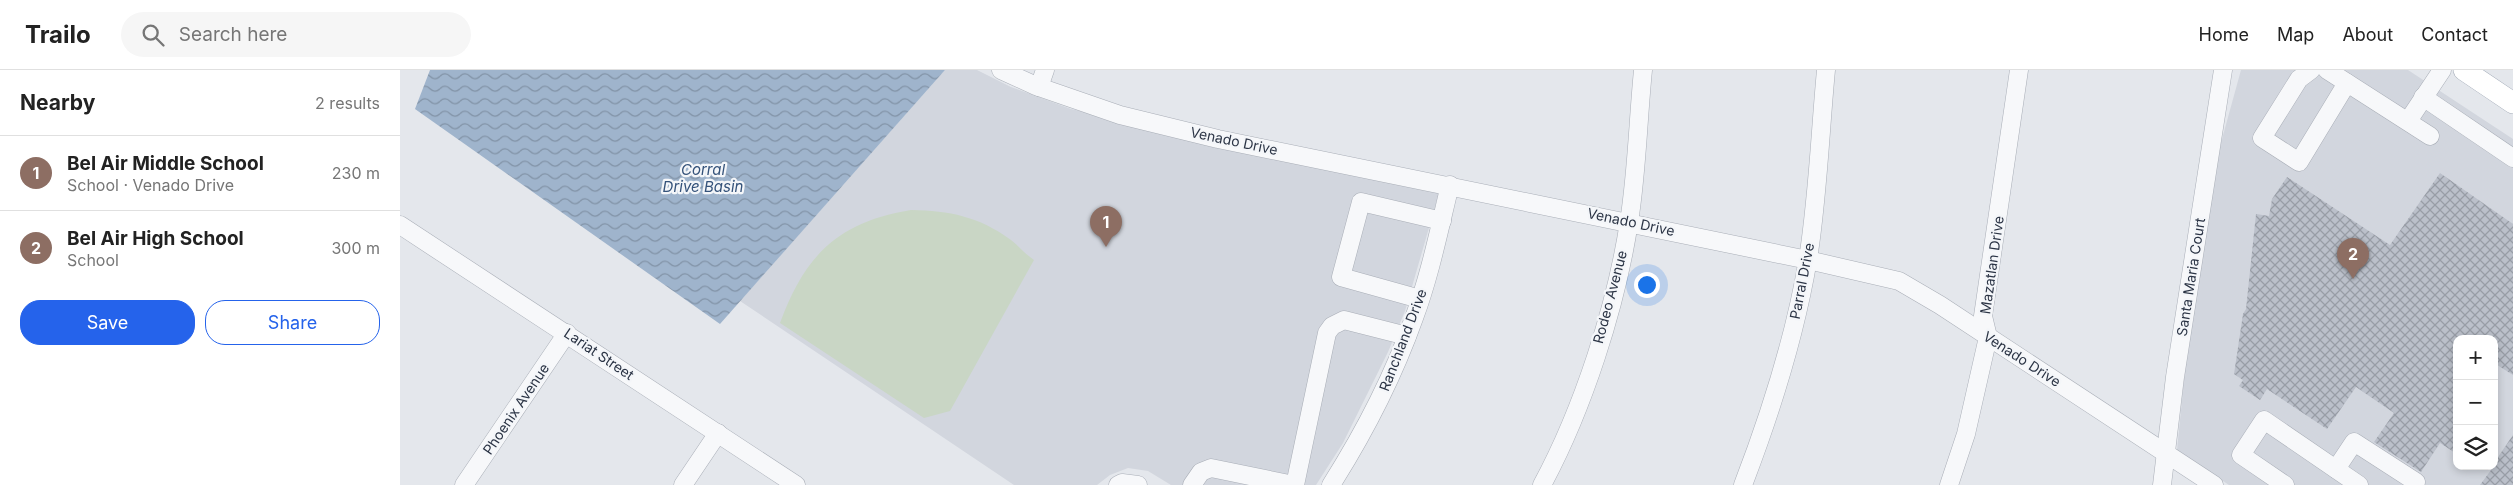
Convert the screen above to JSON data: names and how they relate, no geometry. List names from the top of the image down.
{
  "streets": {
    "street": [
      "Venado Drive",
      "Mazatlan Drive",
      "Santa Maria Court",
      "Parral Drive",
      "Rodeo Avenue",
      "Ranchland Drive",
      "Lariat Street",
      "Phoenix Avenue"
    ]
  },
  "crossings": [
    ["Venado Drive", "Mazatlan Drive"],
    ["Venado Drive", "Santa Maria Court"],
    ["Venado Drive", "Parral Drive"],
    ["Venado Drive", "Rodeo Avenue"],
    ["Venado Drive", "Ranchland Drive"],
    ["Lariat Street", "Phoenix Avenue"]
  ],
  "water": ["Corral Drive Basin"],
  "page": {
    "header": "Trailo",
    "search": "Search here",
    "nav": [
      "Home",
      "Map",
      "About",
      "Contact"
    ],
    "heading": ["Nearby", "2 results"],
    "list": [
      {
        "mark": "1",
        "name": "Bel Air Middle School",
        "note": "School · Venado Drive",
        "value": "230 m"
      },
      {
        "mark": "2",
        "name": "Bel Air High School",
        "note": "School",
        "value": "300 m"
      }
    ],
    "pins": ["1", "2"],
    "buttons": ["Save", "Share"],
    "map_buttons": ["+", "−"]
  }
}
